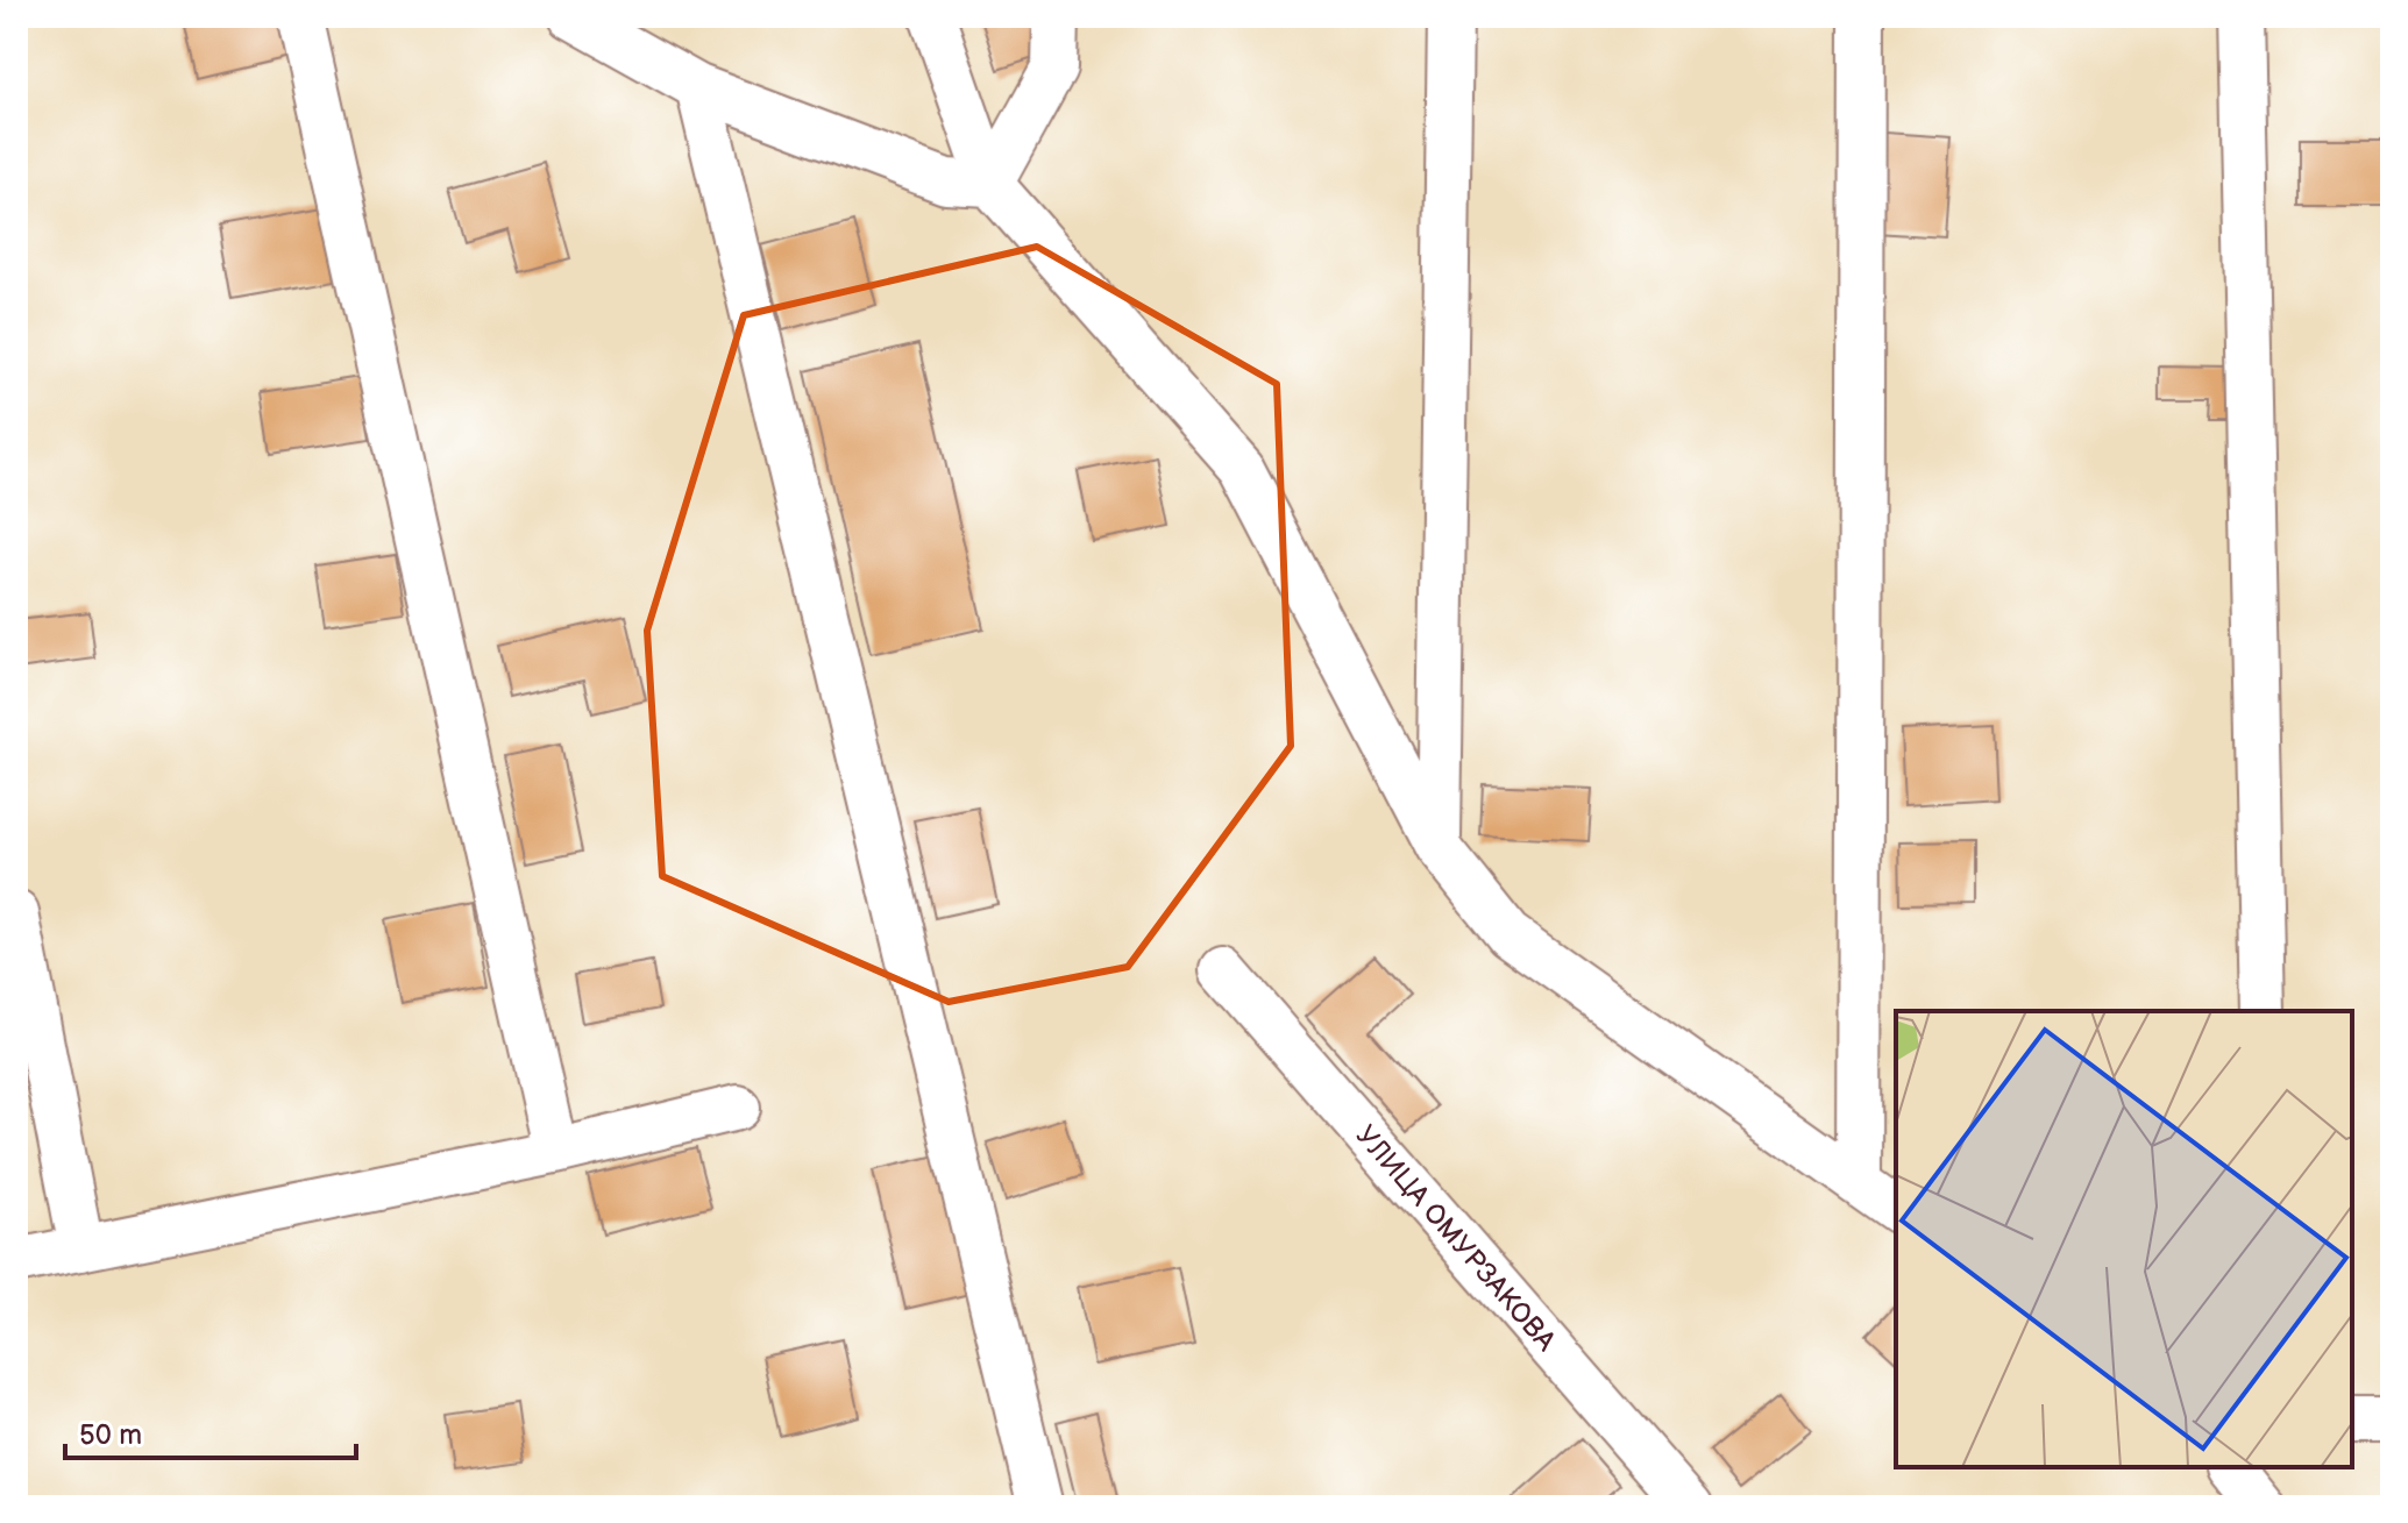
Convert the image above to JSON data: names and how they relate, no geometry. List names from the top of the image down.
{
  "streets": {
    "street": ["УЛИЦА ОМУРЗАКОВА"]
  },
  "scale_bar": "50 m"
}
